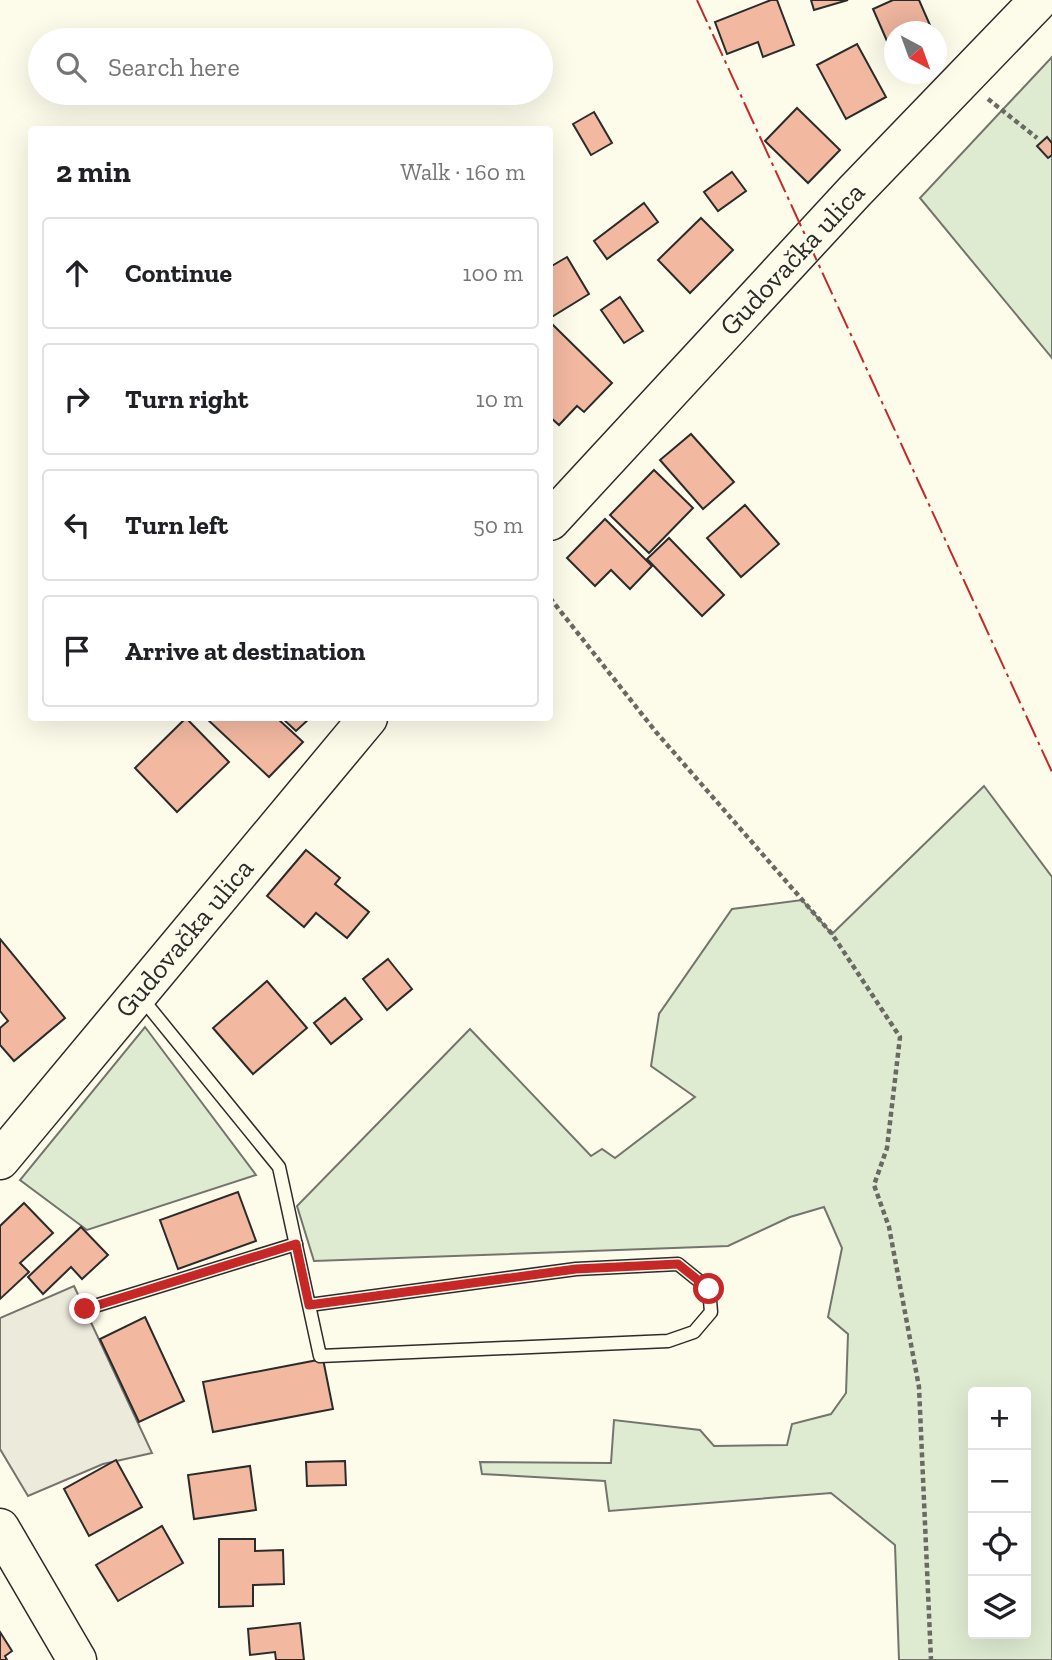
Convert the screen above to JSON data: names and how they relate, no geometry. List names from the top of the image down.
{
  "streets": {
    "main road": ["Gudovačka ulica"]
  },
  "north": "bottom right",
  "page": {
    "search": "Search here",
    "heading": ["2 min", "Walk · 160 m"],
    "list": [
      ["Continue", "100 m"],
      ["Turn right", "10 m"],
      ["Turn left", "50 m"],
      "Arrive at destination"
    ],
    "map_buttons": ["+", "−"]
  }
}
